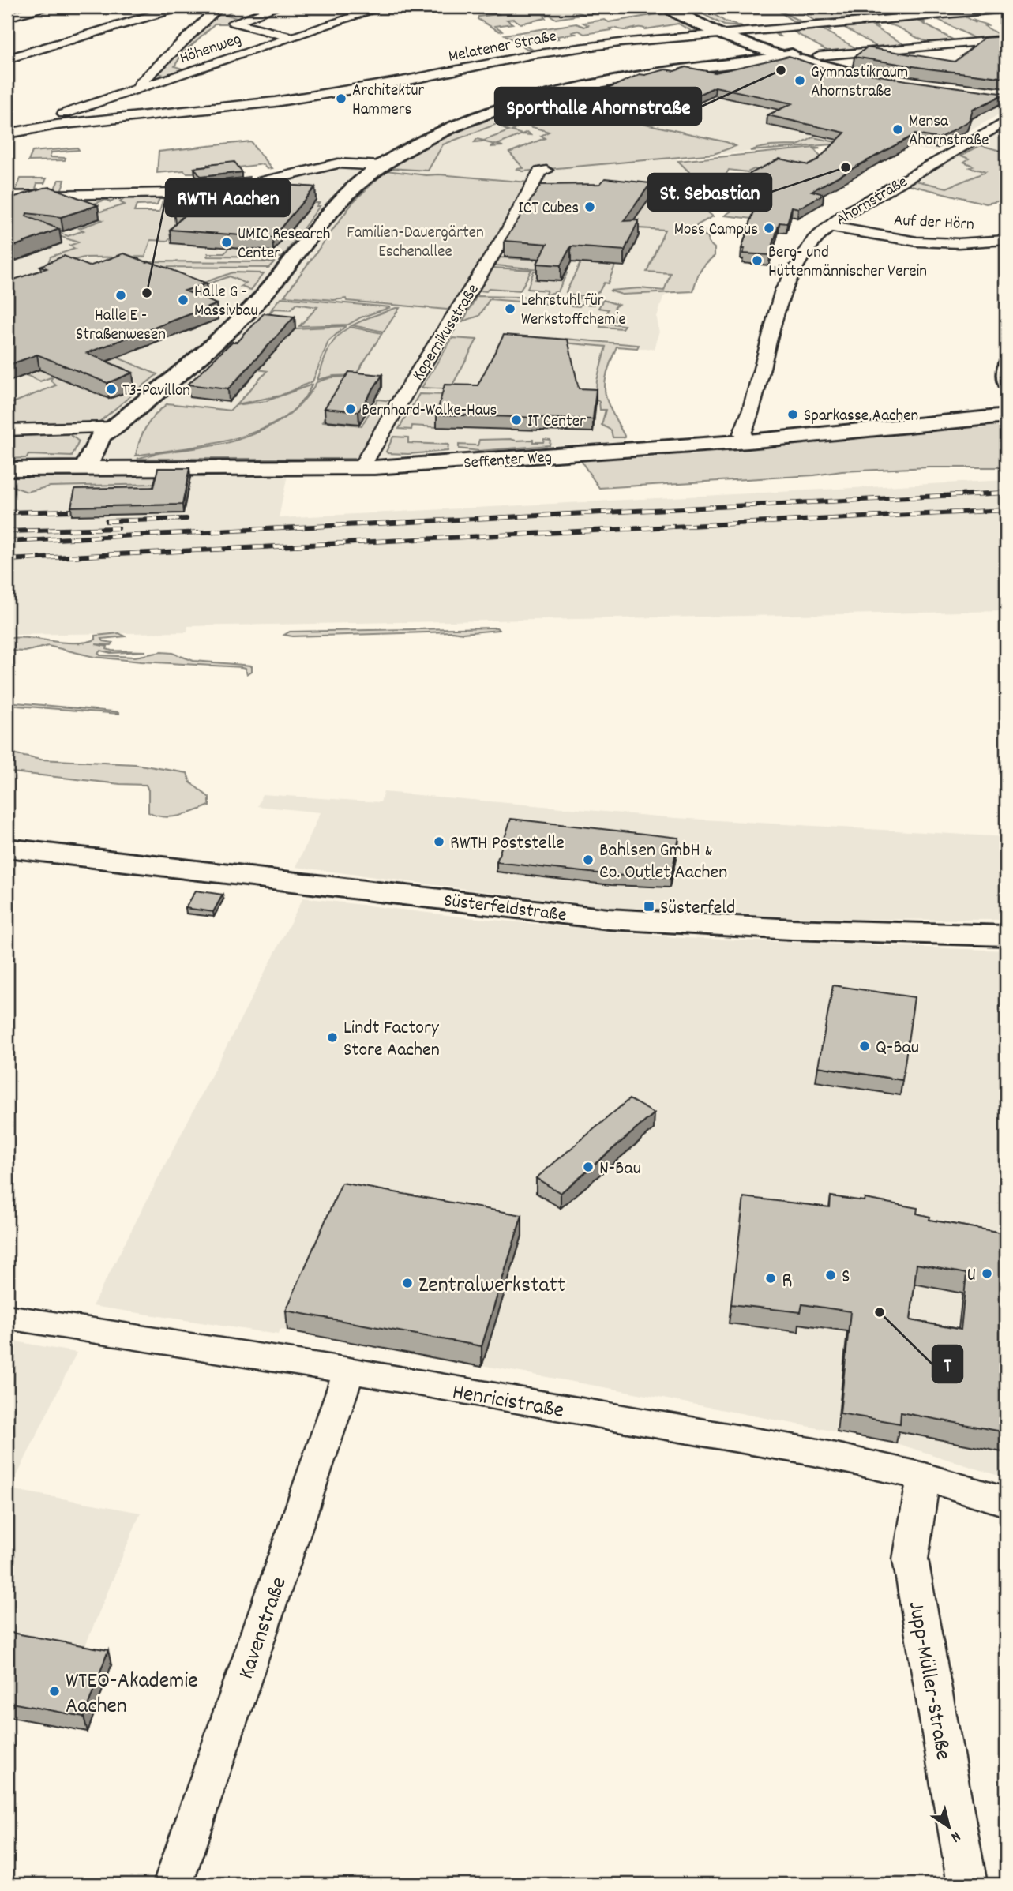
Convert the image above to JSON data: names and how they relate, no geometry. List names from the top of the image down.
{
  "streets": {
    "street": [
      "Melatener Straße",
      "Höhenweg",
      "Ahornstraße",
      "Auf der Hörn",
      "Kopernikusstraße",
      "Seffenter Weg",
      "Süsterfeldstraße",
      "Henricistraße",
      "Kavenstraße",
      "Jupp-Müller-Straße"
    ]
  },
  "crossings": [
    ["Melatener Straße", "Höhenweg"],
    ["Ahornstraße", "Auf der Hörn"],
    ["Ahornstraße", "Seffenter Weg"],
    ["Kopernikusstraße", "Seffenter Weg"],
    ["Henricistraße", "Kavenstraße"],
    ["Henricistraße", "Jupp-Müller-Straße"]
  ],
  "parks": ["Familien-Dauergärten Eschenallee"],
  "places": {
    "other": [
      "Sporthalle Ahornstraße",
      "Gymnastikraum Ahornstraße",
      "Architektur Hammers",
      "Mensa Ahornstraße",
      "St. Sebastian",
      "ICT Cubes",
      "Moss Campus",
      "UMIC Research Center",
      "Berg- und Hüttenmännischer Verein",
      "RWTH Aachen",
      "Halle E - Straßenwesen",
      "Halle G - Massivbau",
      "Lehrstuhl für Werkstoffchemie",
      "T3-Pavillon",
      "Bernhard-Walke-Haus",
      "Sparkasse Aachen",
      "IT Center",
      "RWTH Poststelle",
      "Bahlsen GmbH & Co. Outlet Aachen",
      "Lindt Factory Store Aachen",
      "Q-Bau",
      "N-Bau",
      "U",
      "S",
      "R",
      "Zentralwerkstatt",
      "T",
      "WTEO-Akademie Aachen"
    ],
    "transit": ["Süsterfeld"]
  },
  "north": "bottom right"
}
